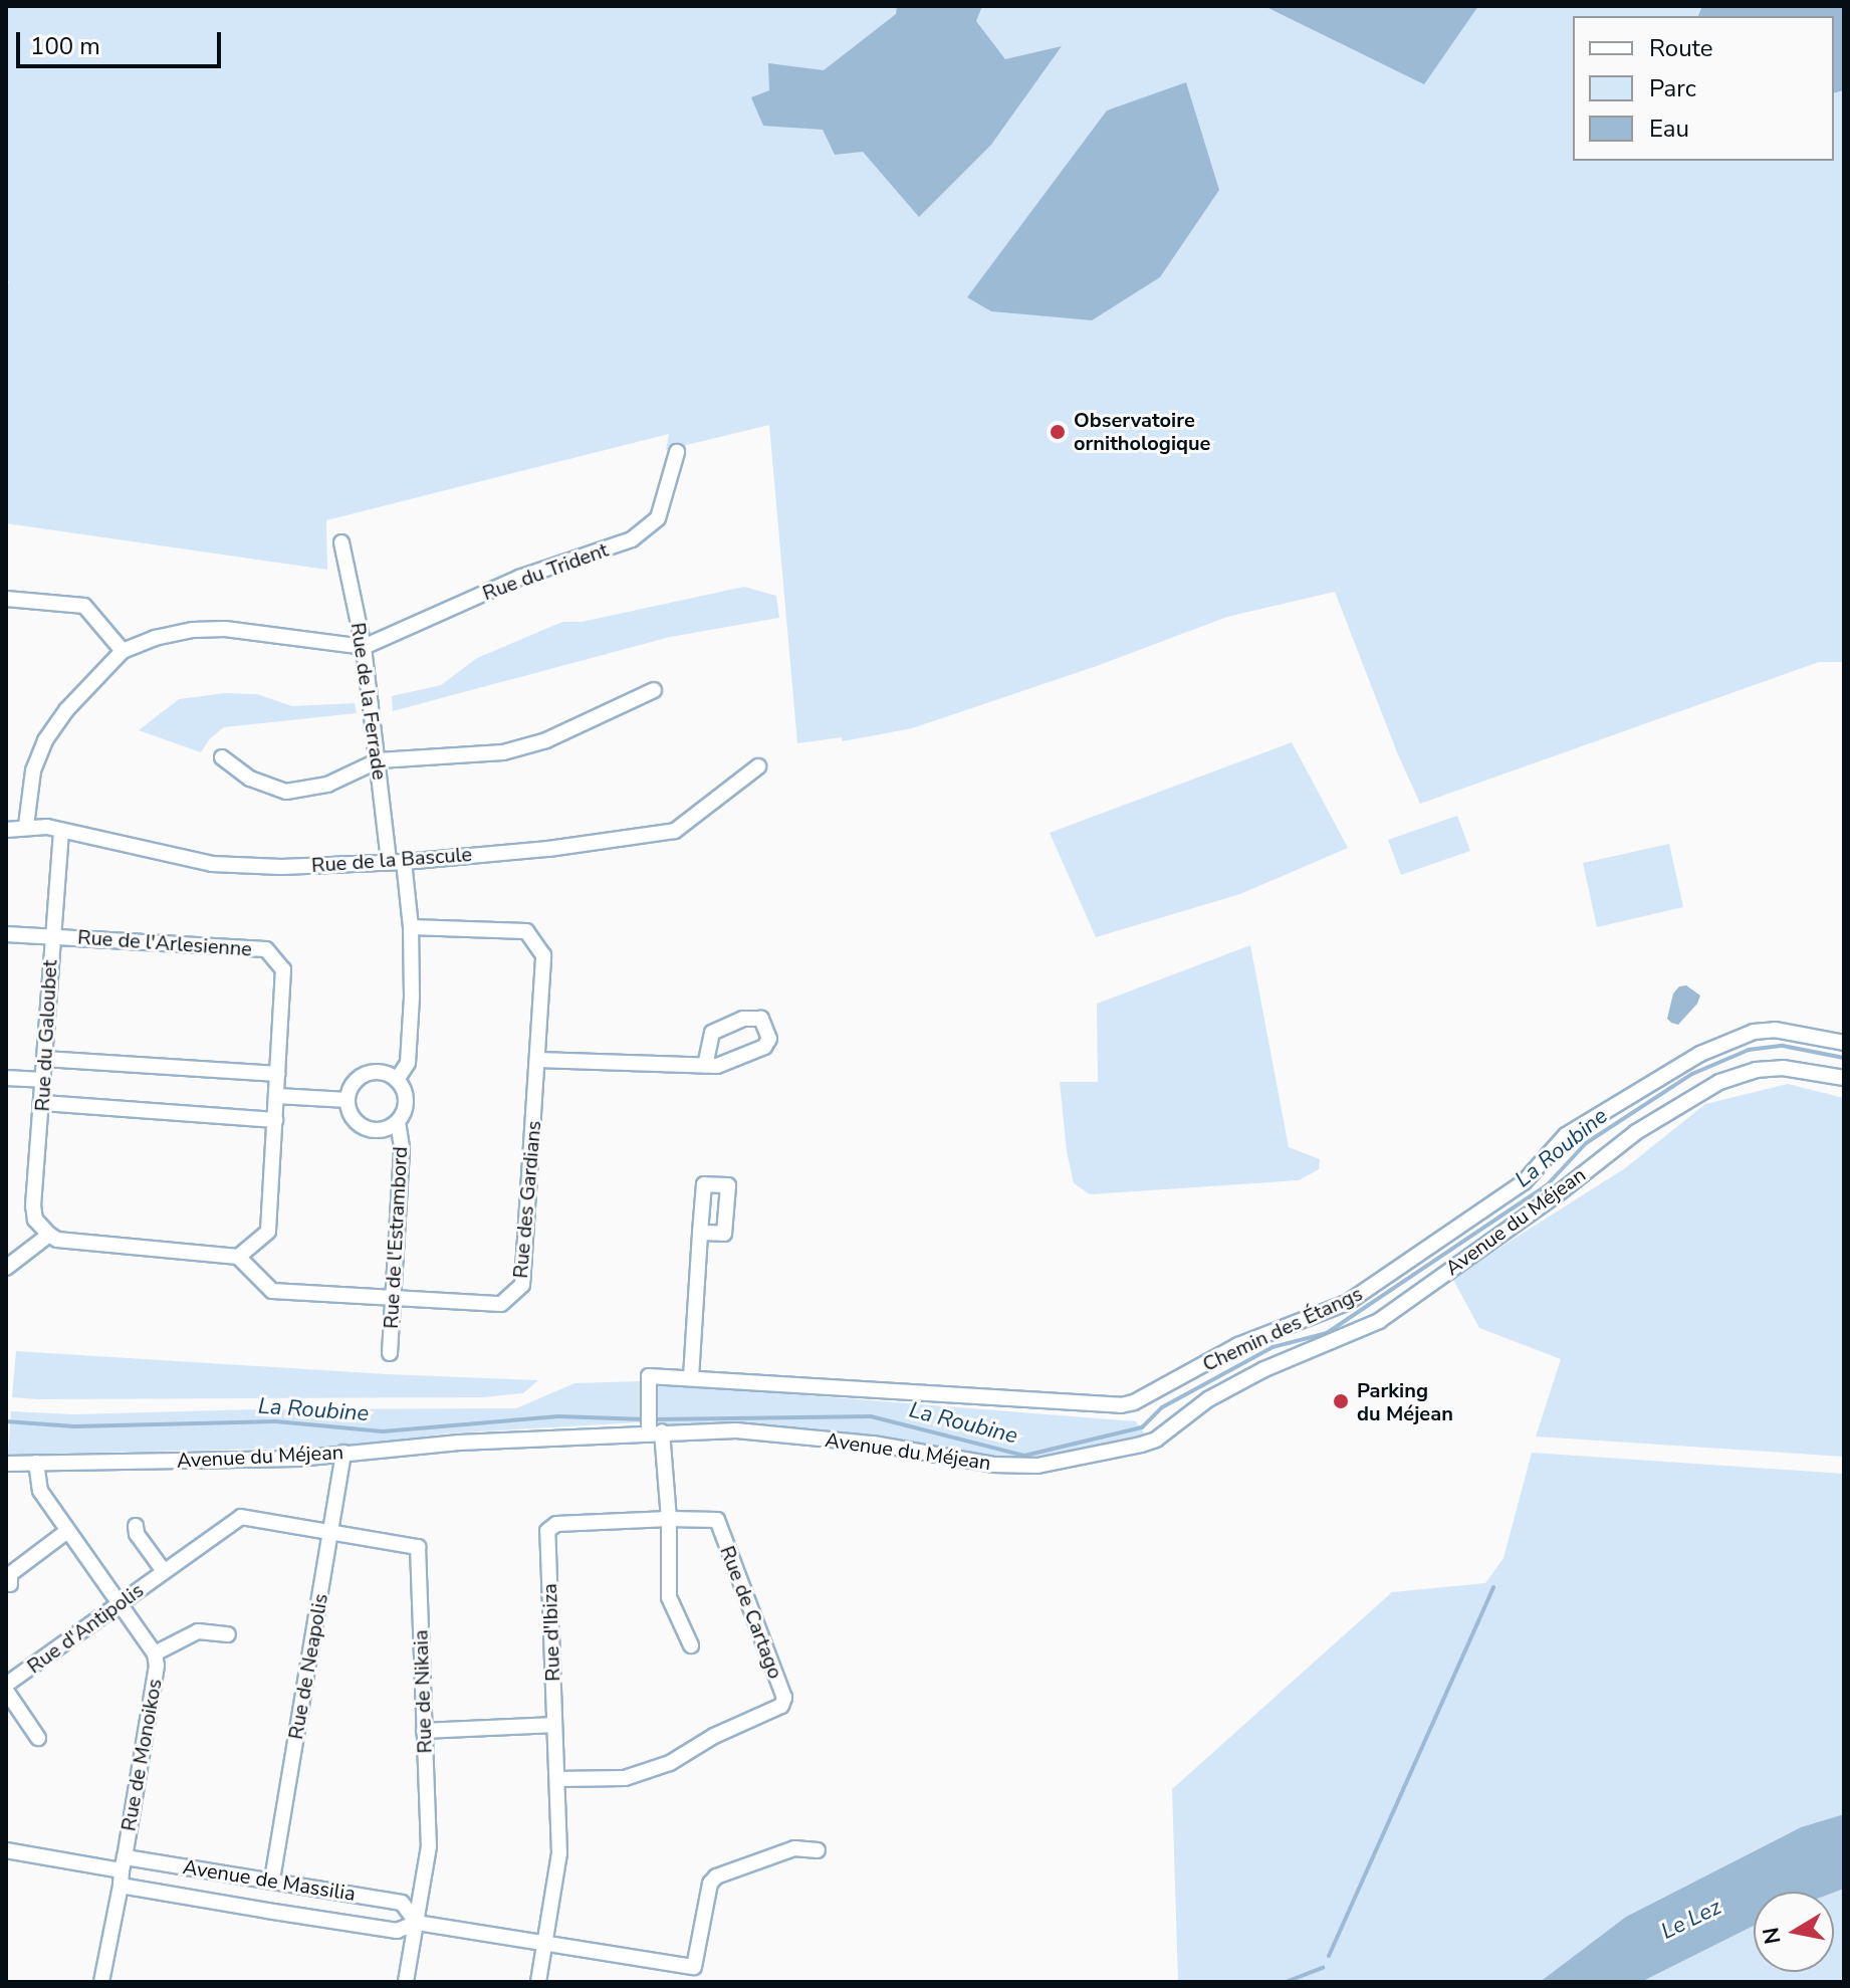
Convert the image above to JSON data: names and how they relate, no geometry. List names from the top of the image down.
{
  "streets": {
    "street": [
      "Rue du Trident",
      "Rue de la Ferrade",
      "Rue de la Bascule",
      "Rue de l'Arlesienne",
      "Rue du Galoubet",
      "Rue des Gardians",
      "Avenue du Méjean",
      "Rue de l'Estrambord",
      "Chemin des Étangs",
      "Rue de Cartago",
      "Rue d'Antipolis",
      "Rue d'Ibiza",
      "Rue de Neapolis",
      "Rue de Nikaia",
      "Rue de Monoikos",
      "Avenue de Massilia"
    ]
  },
  "crossings": [
    ["Rue du Trident", "Rue de la Ferrade"],
    ["Rue de la Ferrade", "Rue de la Bascule"],
    ["Rue de la Bascule", "Rue du Galoubet"],
    ["Rue de l'Arlesienne", "Rue du Galoubet"],
    ["Rue de l'Arlesienne", "Rue des Gardians"],
    ["Rue des Gardians", "Rue de l'Estrambord"],
    ["Avenue du Méjean", "Chemin des Étangs"],
    ["Avenue du Méjean", "Rue de Neapolis"],
    ["Avenue du Méjean", "Rue de Monoikos"],
    ["Rue de Cartago", "Rue d'Ibiza"],
    ["Rue d'Antipolis", "Rue de Neapolis"],
    ["Rue d'Antipolis", "Rue de Nikaia"],
    ["Rue d'Antipolis", "Rue de Monoikos"],
    ["Rue d'Ibiza", "Avenue de Massilia"],
    ["Rue de Neapolis", "Rue de Nikaia"],
    ["Rue de Neapolis", "Avenue de Massilia"],
    ["Rue de Nikaia", "Avenue de Massilia"],
    ["Rue de Monoikos", "Avenue de Massilia"]
  ],
  "water": ["La Roubine", "Le Lez"],
  "places": ["Observatoire ornithologique", "Parking du Méjean"],
  "legend": ["Route", "Parc", "Eau"],
  "scale_bar": "100 m",
  "north": "left"
}
